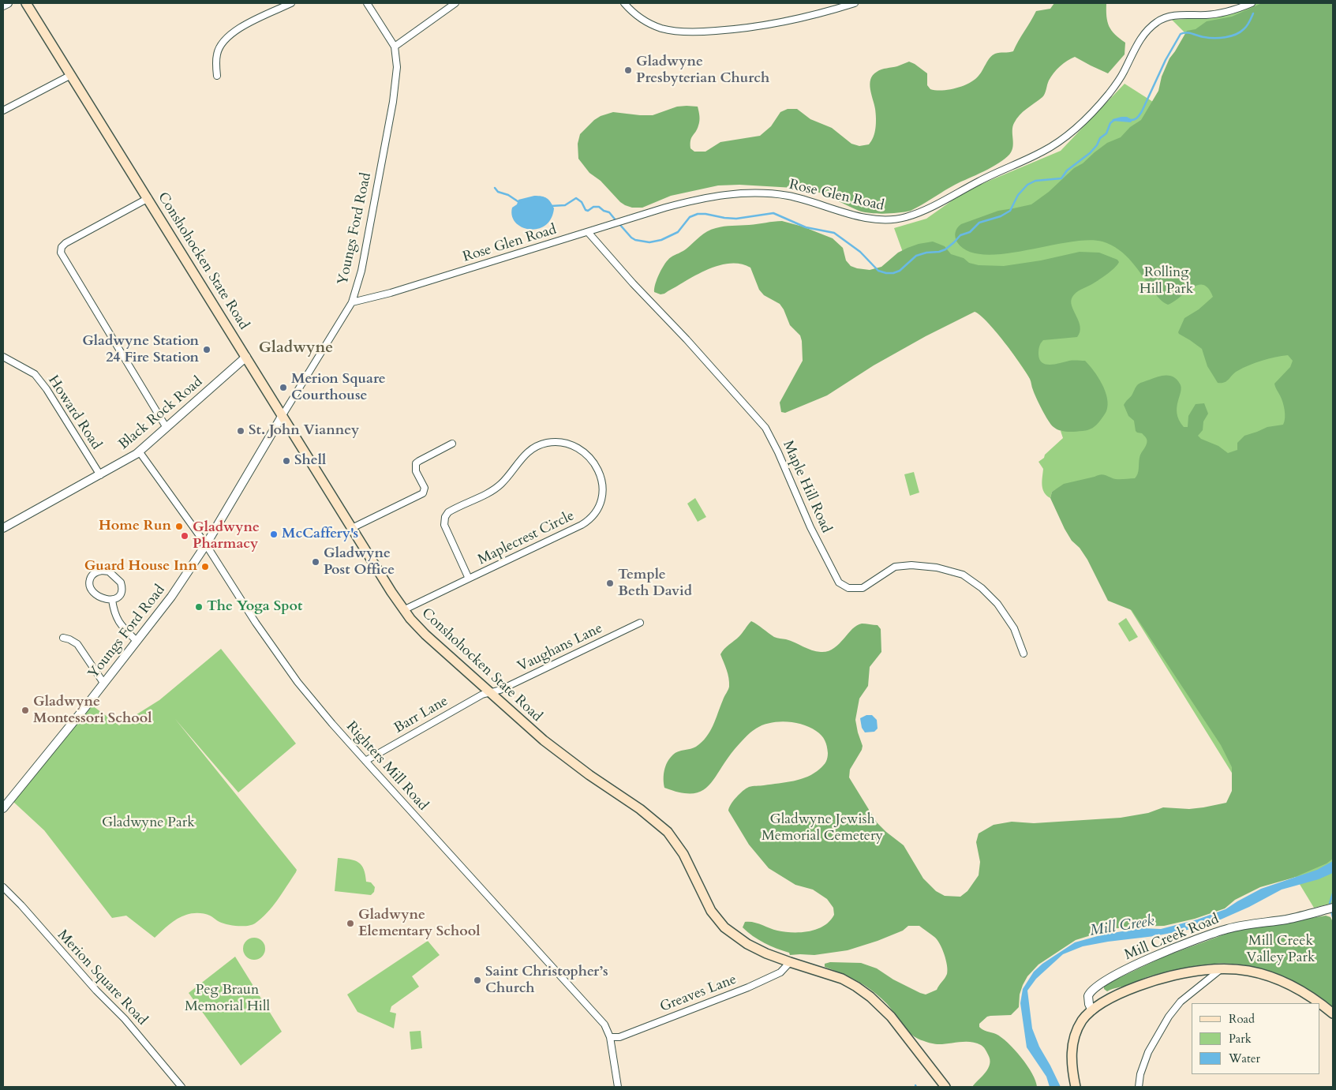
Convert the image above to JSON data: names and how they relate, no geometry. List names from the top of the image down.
{
  "streets": {
    "main road": ["Conshohocken State Road"],
    "street": [
      "Rose Glen Road",
      "Youngs Ford Road",
      "Howard Road",
      "Black Rock Road",
      "Maple Hill Road",
      "Maplecrest Circle",
      "Vaughans Lane",
      "Barr Lane",
      "Righters Mill Road",
      "Mill Creek Road",
      "Merion Square Road",
      "Greaves Lane"
    ]
  },
  "crossings": [
    ["Rose Glen Road", "Youngs Ford Road"],
    ["Rose Glen Road", "Maple Hill Road"],
    ["Youngs Ford Road", "Conshohocken State Road"],
    ["Youngs Ford Road", "Righters Mill Road"],
    ["Conshohocken State Road", "Black Rock Road"],
    ["Conshohocken State Road", "Maplecrest Circle"],
    ["Conshohocken State Road", "Vaughans Lane"],
    ["Conshohocken State Road", "Barr Lane"],
    ["Conshohocken State Road", "Greaves Lane"],
    ["Howard Road", "Black Rock Road"],
    ["Black Rock Road", "Righters Mill Road"],
    ["Vaughans Lane", "Barr Lane"],
    ["Barr Lane", "Righters Mill Road"],
    ["Righters Mill Road", "Greaves Lane"]
  ],
  "districts": ["Gladwyne"],
  "water": ["Mill Creek"],
  "parks": [
    "Rolling Hill Park",
    "Gladwyne Jewish Memorial Cemetery",
    "Gladwyne Park",
    "Mill Creek Valley Park",
    "Peg Braun Memorial Hill"
  ],
  "places": [
    "Gladwyne Presbyterian Church",
    "Gladwyne Station 24 Fire Station",
    "Merion Square Courthouse",
    "St. John Vianney",
    "Shell",
    "Home Run",
    "McCaffery's",
    "Gladwyne Pharmacy",
    "Gladwyne Post Office",
    "Guard House Inn",
    "Temple Beth David",
    "The Yoga Spot",
    "Gladwyne Montessori School",
    "Gladwyne Elementary School",
    "Saint Christopher’s Church"
  ],
  "legend": ["Road", "Park", "Water"]
}
